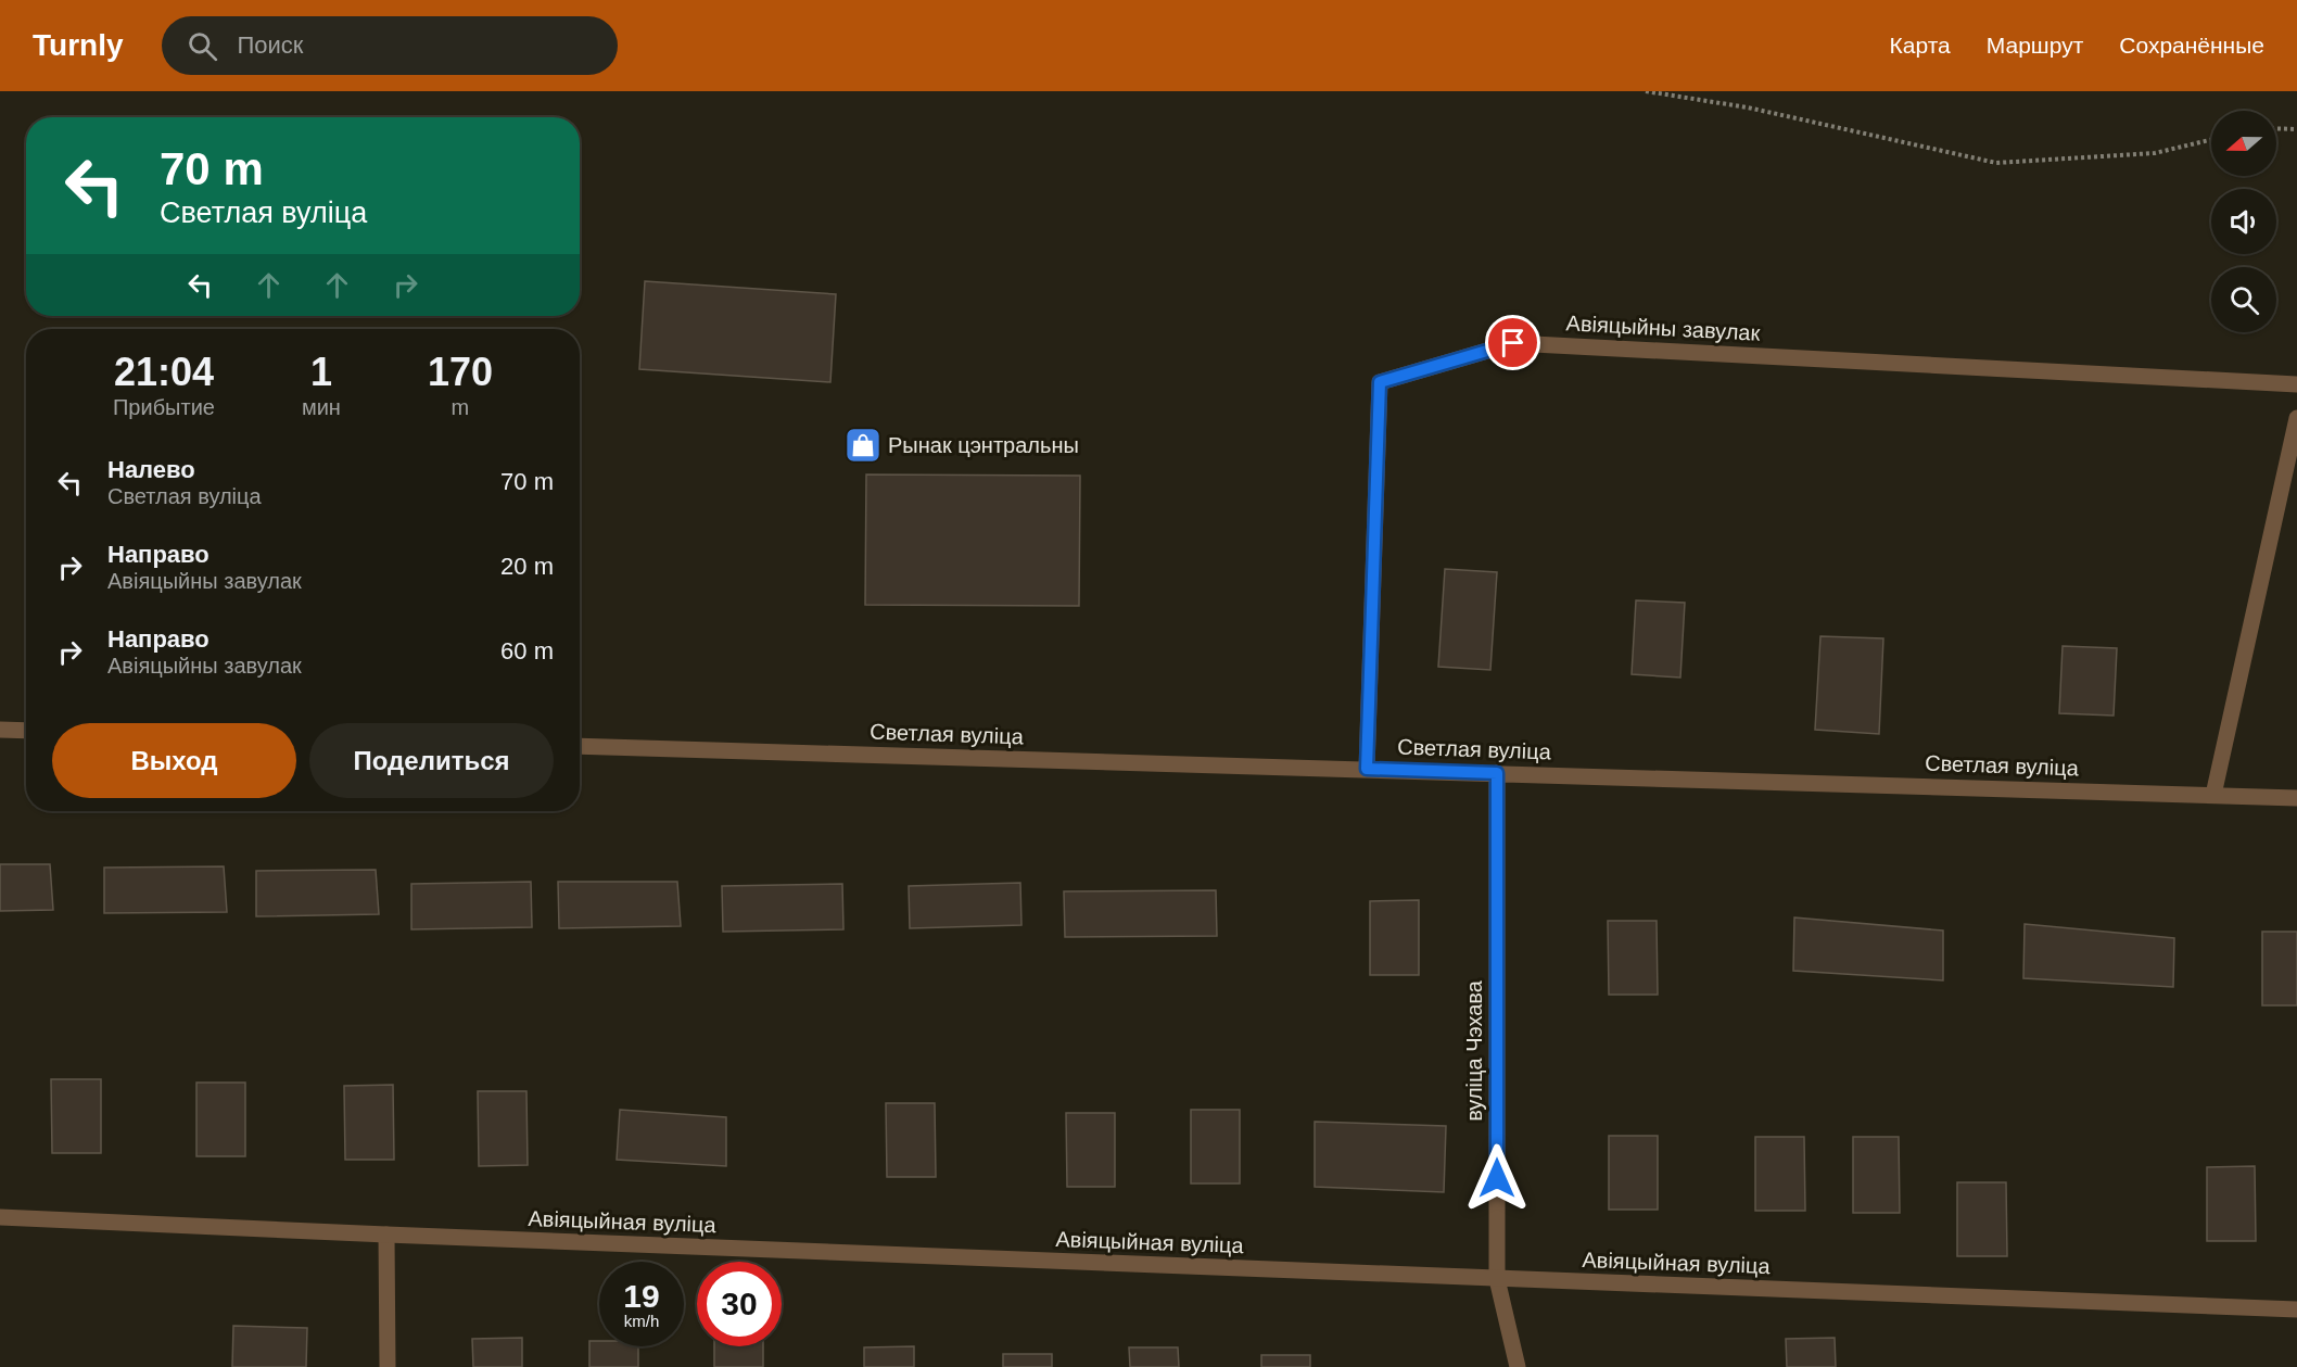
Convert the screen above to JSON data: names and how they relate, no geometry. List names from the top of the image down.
{
  "streets": {
    "street": [
      "Авіяцыйны завулак",
      "Светлая вуліца",
      "вуліца Чэхава",
      "Авіяцыйная вуліца"
    ]
  },
  "crossings": [
    ["Авіяцыйны завулак", "Светлая вуліца"],
    ["Светлая вуліца", "вуліца Чэхава"],
    ["вуліца Чэхава", "Авіяцыйная вуліца"]
  ],
  "places": {
    "shop": ["Рынак цэнтральны"]
  },
  "north": "left",
  "page": {
    "header": "Turnly",
    "search": "Поиск",
    "nav": ["Карта", "Маршрут", "Сохранённые"],
    "turn": ["70 m", "Светлая вуліца"],
    "eta": [
      "21:04",
      "Прибытие",
      "1",
      "мин",
      "170",
      "m"
    ],
    "list": [
      {
        "name": "Налево",
        "note": "Светлая вуліца",
        "value": "70 m"
      },
      {
        "name": "Направо",
        "note": "Авіяцыйны завулак",
        "value": "20 m"
      },
      {
        "name": "Направо",
        "note": "Авіяцыйны завулак",
        "value": "60 m"
      }
    ],
    "buttons": ["Выход", "Поделиться"],
    "speed": "19 km/h",
    "limit": "30"
  }
}
